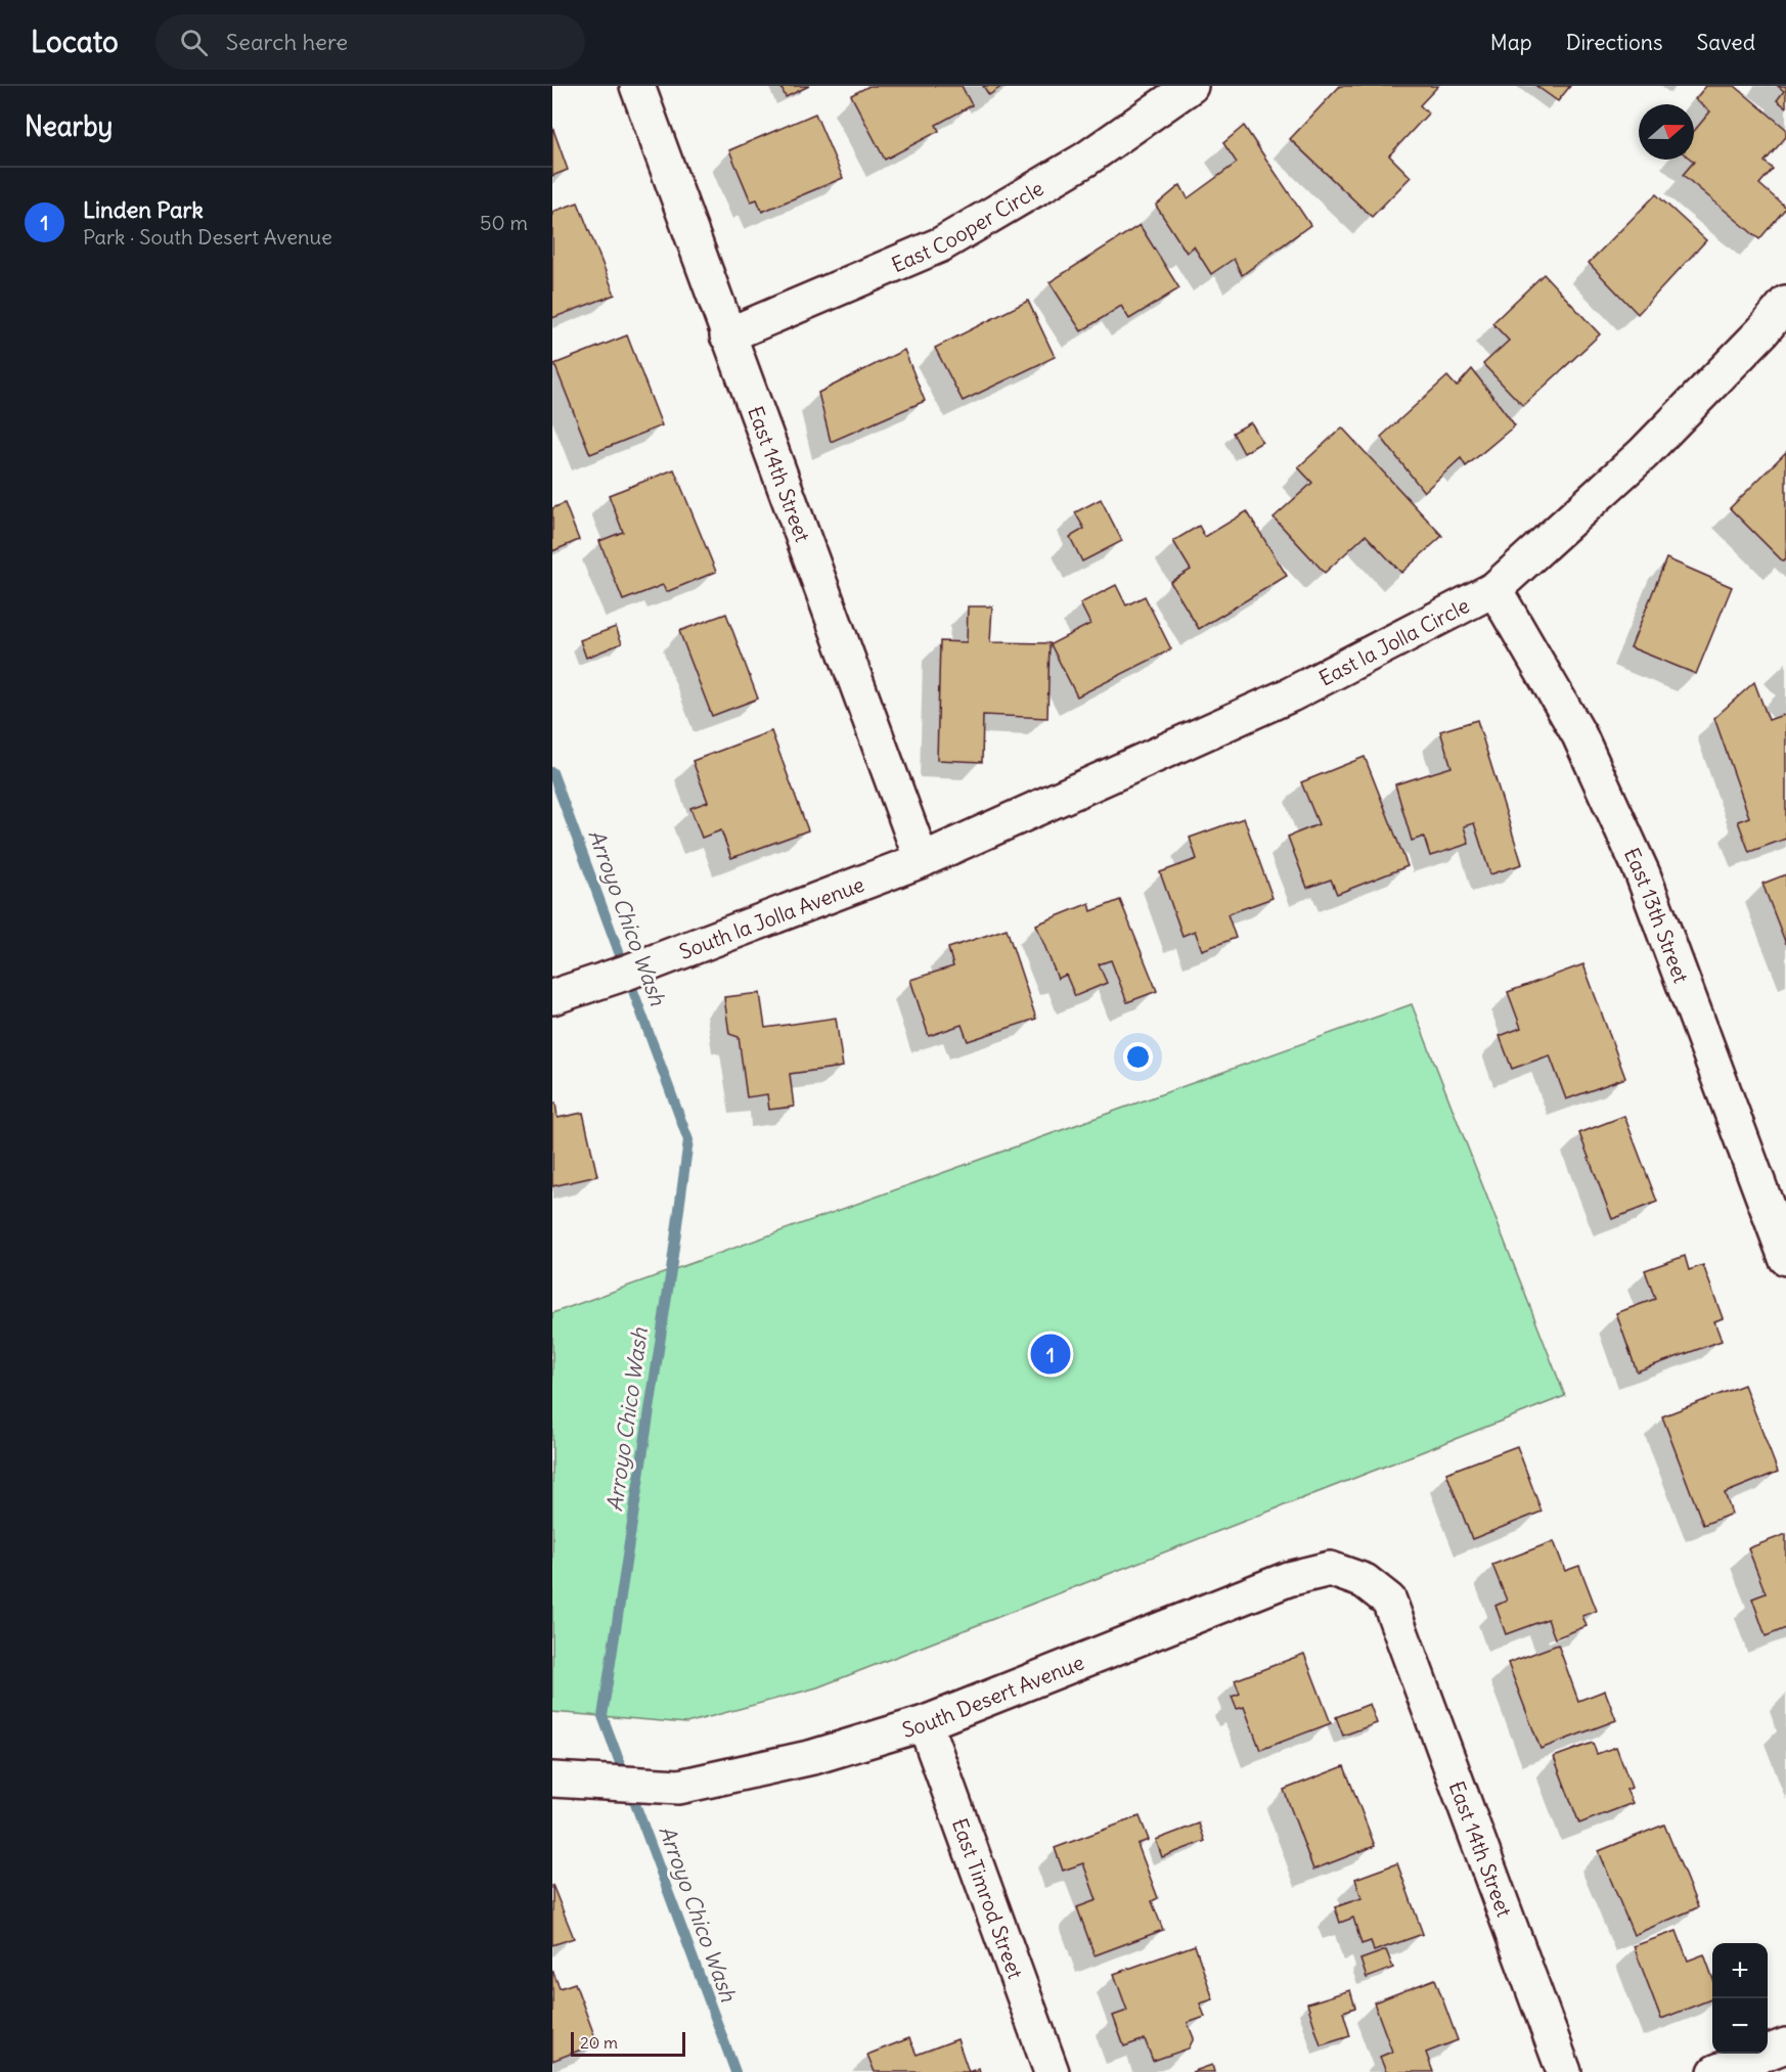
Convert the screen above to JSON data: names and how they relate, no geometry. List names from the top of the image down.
{
  "streets": {
    "street": [
      "East Cooper Circle",
      "East 14th Street",
      "East la Jolla Circle",
      "East 13th Street",
      "South la Jolla Avenue",
      "South Desert Avenue",
      "East Timrod Street"
    ]
  },
  "crossings": [
    ["East Cooper Circle", "East 14th Street"],
    ["East 14th Street", "East la Jolla Circle"],
    ["East 14th Street", "South la Jolla Avenue"],
    ["East 14th Street", "South Desert Avenue"],
    ["East la Jolla Circle", "East 13th Street"],
    ["East la Jolla Circle", "South la Jolla Avenue"],
    ["South Desert Avenue", "East Timrod Street"]
  ],
  "water": ["Arroyo Chico Wash"],
  "scale_bar": "20 m",
  "north": "right",
  "page": {
    "header": "Locato",
    "search": "Search here",
    "nav": ["Map", "Directions", "Saved"],
    "heading": "Nearby",
    "list": [
      {
        "mark": "1",
        "name": "Linden Park",
        "note": "Park · South Desert Avenue",
        "value": "50 m"
      }
    ],
    "pins": "1",
    "map_buttons": ["+", "−"],
    "scale": "20 m"
  }
}
